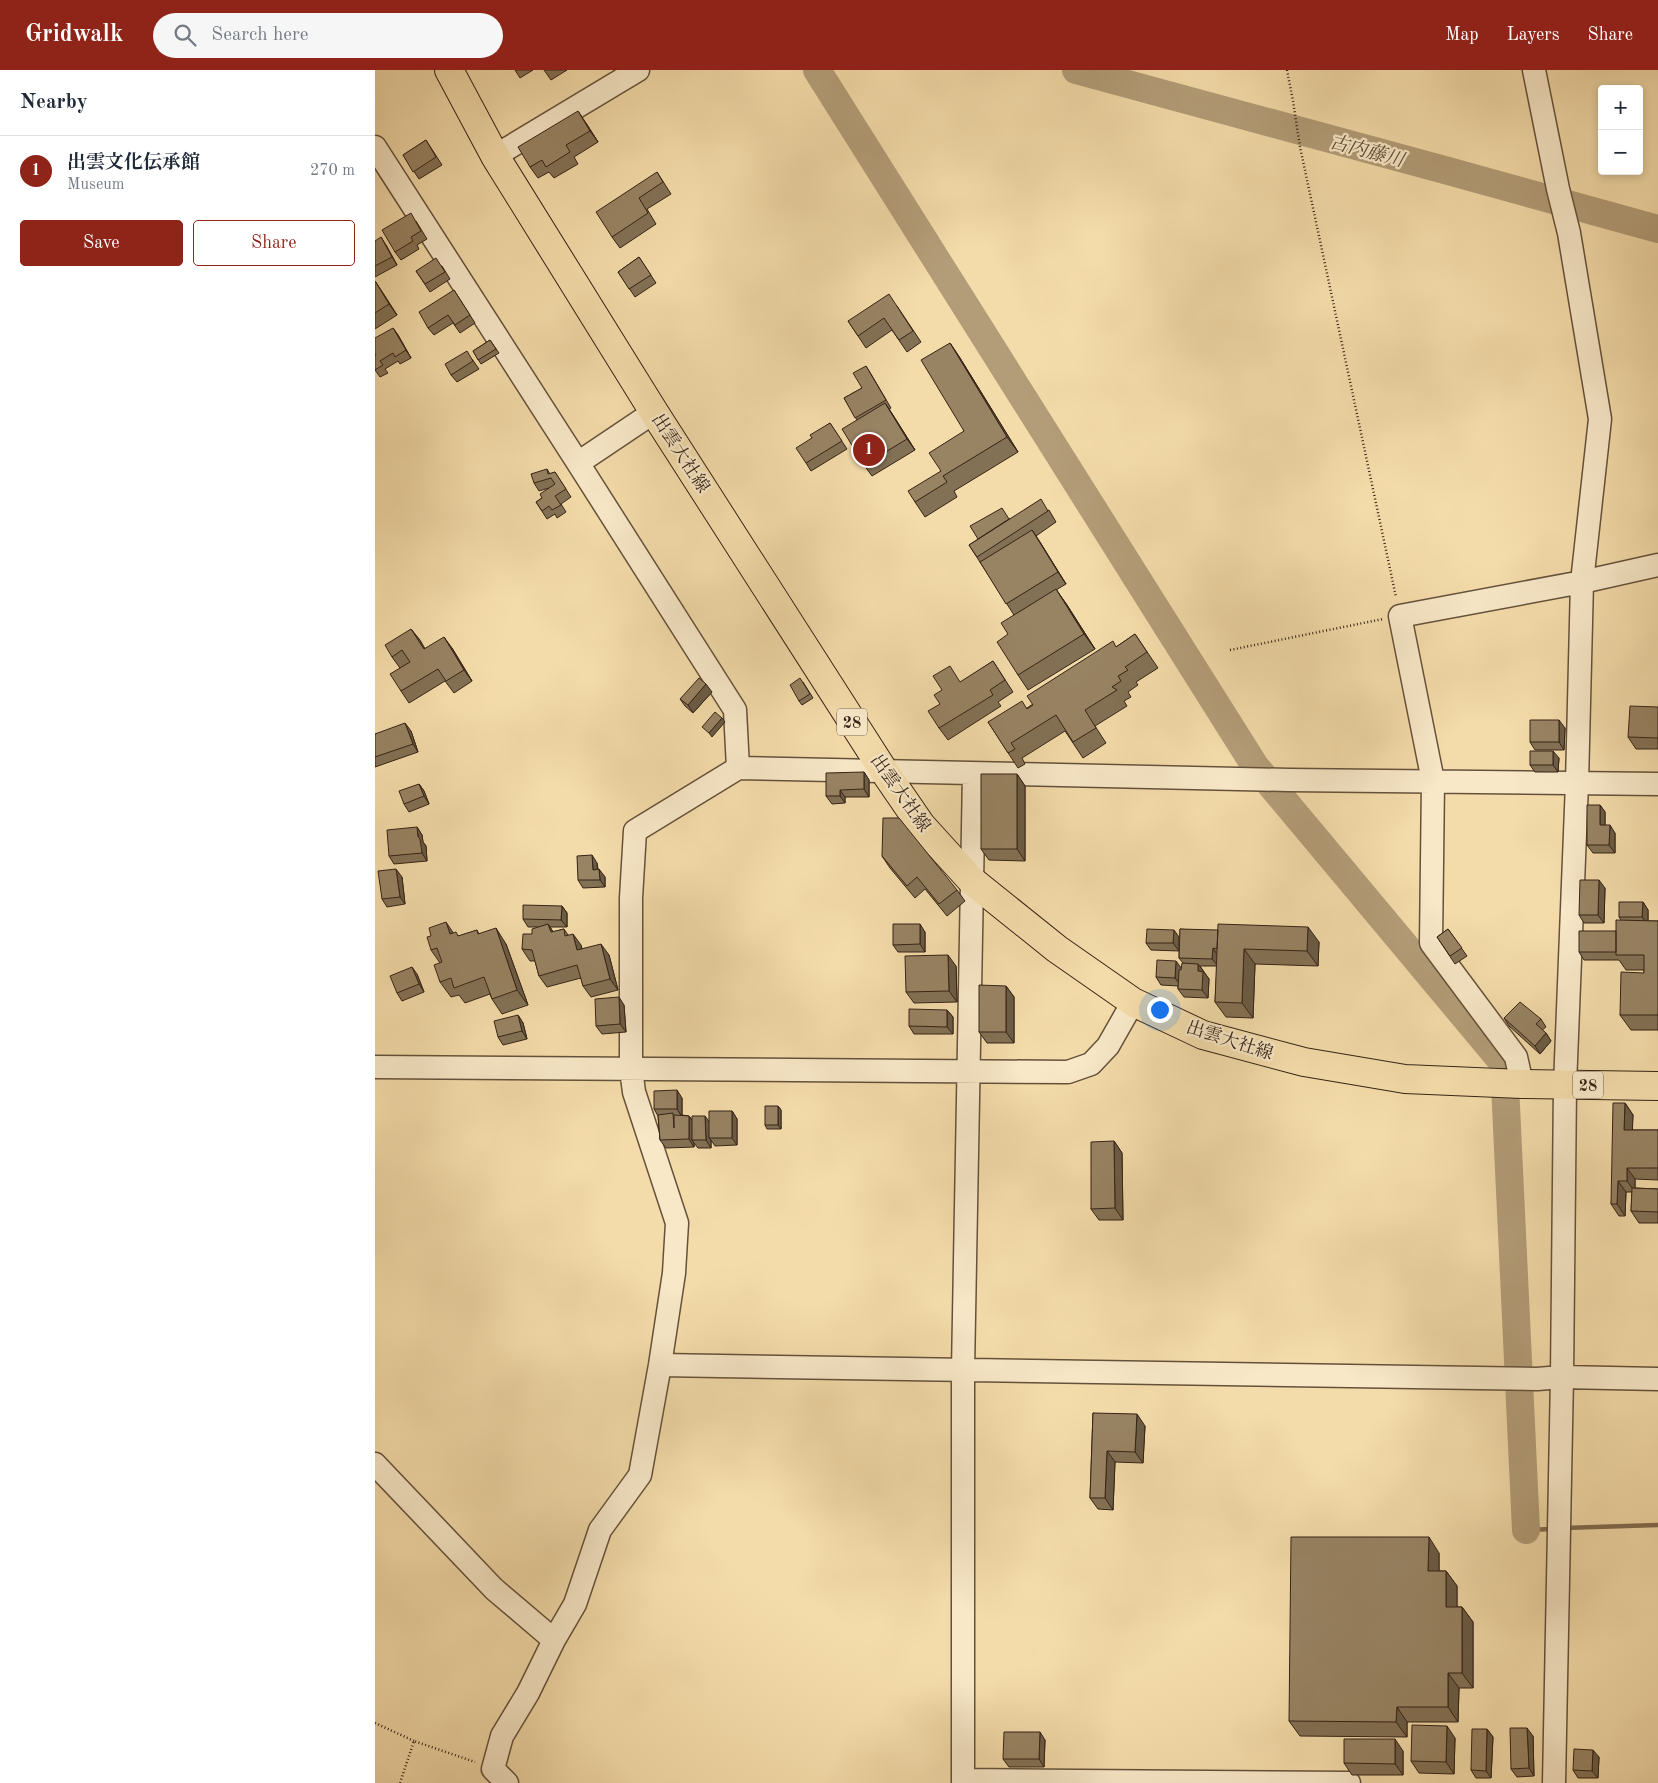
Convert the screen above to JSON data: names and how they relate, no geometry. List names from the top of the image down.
{
  "streets": {
    "main road": ["出雲大社線", "28"]
  },
  "water": ["古内藤川"],
  "page": {
    "header": "Gridwalk",
    "search": "Search here",
    "nav": ["Map", "Layers", "Share"],
    "heading": "Nearby",
    "map_buttons": ["+", "−"],
    "list": [
      {
        "mark": "1",
        "name": "出雲文化伝承館",
        "note": "Museum",
        "value": "270 m"
      }
    ],
    "buttons": ["Save", "Share"],
    "pins": "1"
  }
}
